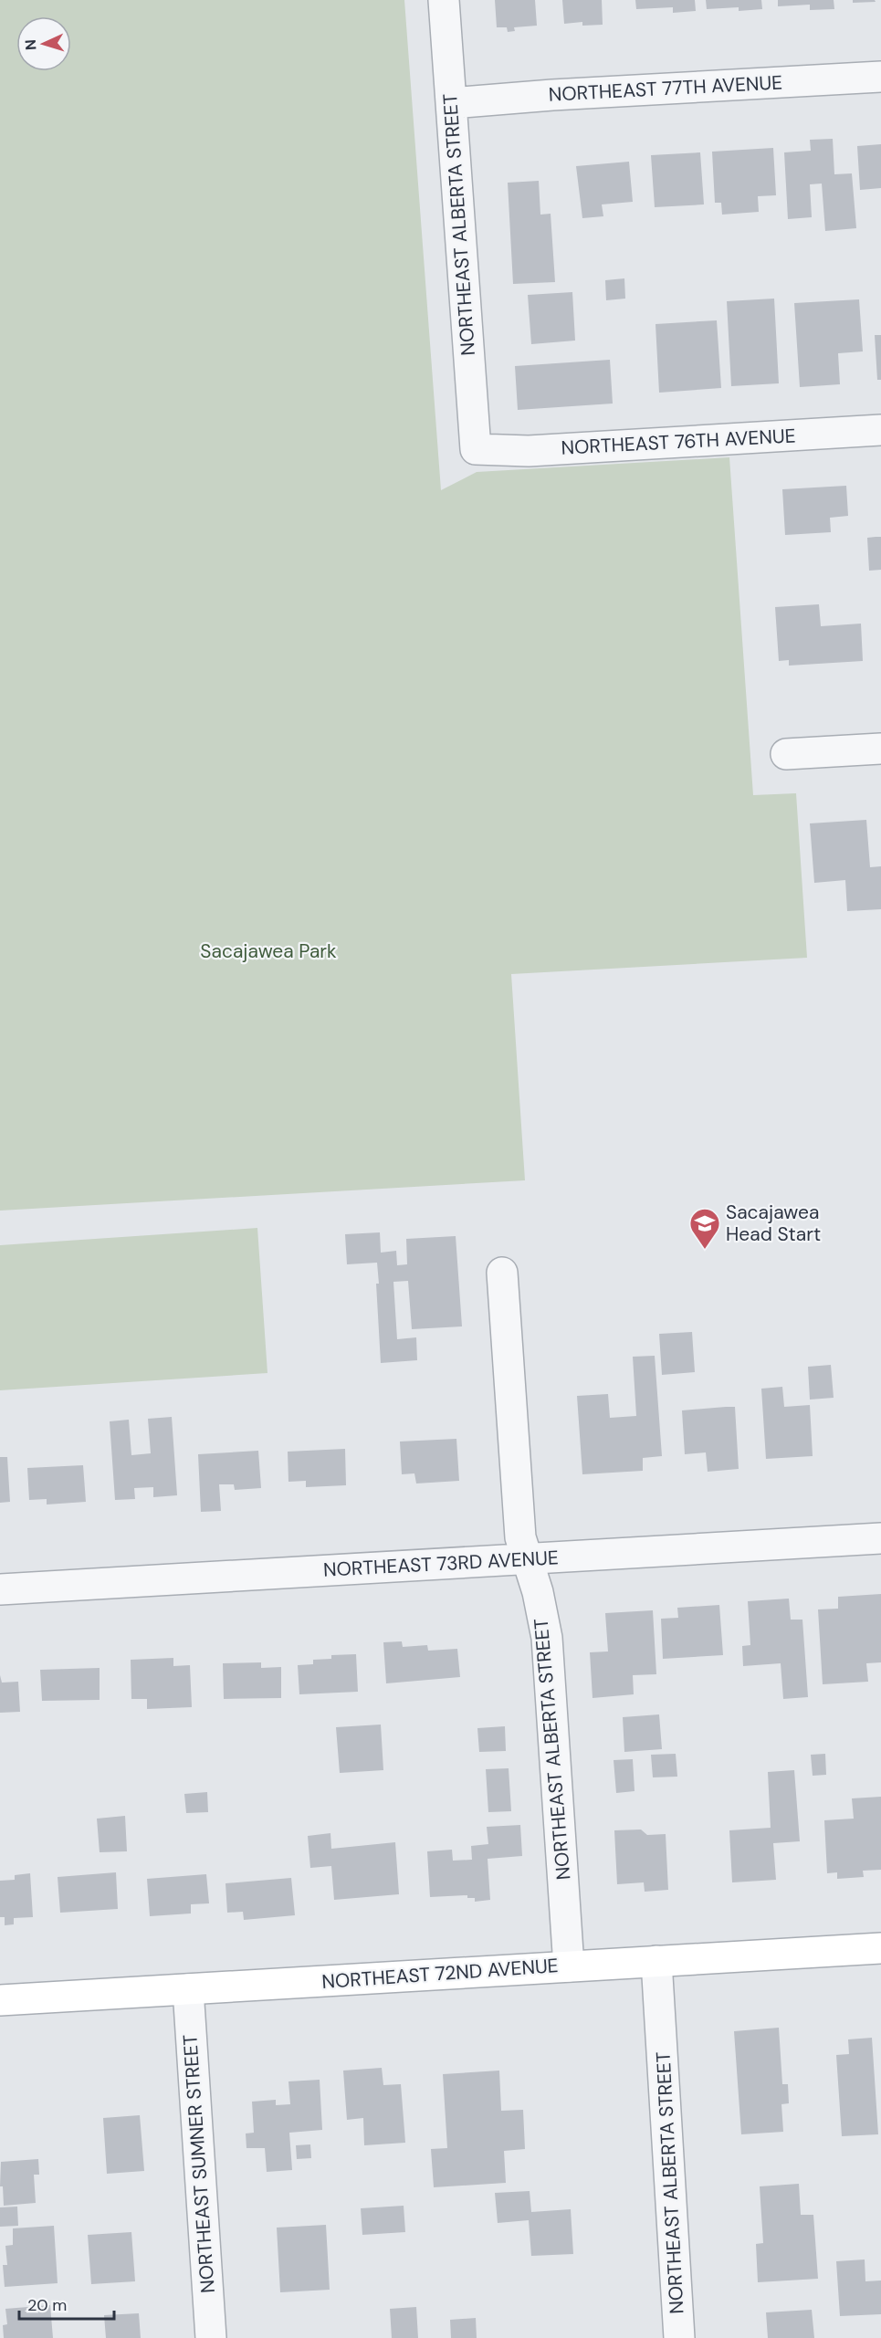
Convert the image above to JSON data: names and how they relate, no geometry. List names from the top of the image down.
{
  "streets": {
    "street": [
      "NORTHEAST 77TH AVENUE",
      "NORTHEAST ALBERTA STREET",
      "NORTHEAST 76TH AVENUE",
      "NORTHEAST 73RD AVENUE",
      "NORTHEAST 72ND AVENUE",
      "NORTHEAST SUMNER STREET"
    ]
  },
  "crossings": [
    ["NORTHEAST 77TH AVENUE", "NORTHEAST ALBERTA STREET"],
    ["NORTHEAST ALBERTA STREET", "NORTHEAST 76TH AVENUE"],
    ["NORTHEAST ALBERTA STREET", "NORTHEAST 73RD AVENUE"],
    ["NORTHEAST ALBERTA STREET", "NORTHEAST 72ND AVENUE"],
    ["NORTHEAST 72ND AVENUE", "NORTHEAST SUMNER STREET"]
  ],
  "parks": ["Sacajawea Park"],
  "places": {
    "school or university": ["Sacajawea Head Start"]
  },
  "scale_bar": "20 m",
  "north": "left"
}
